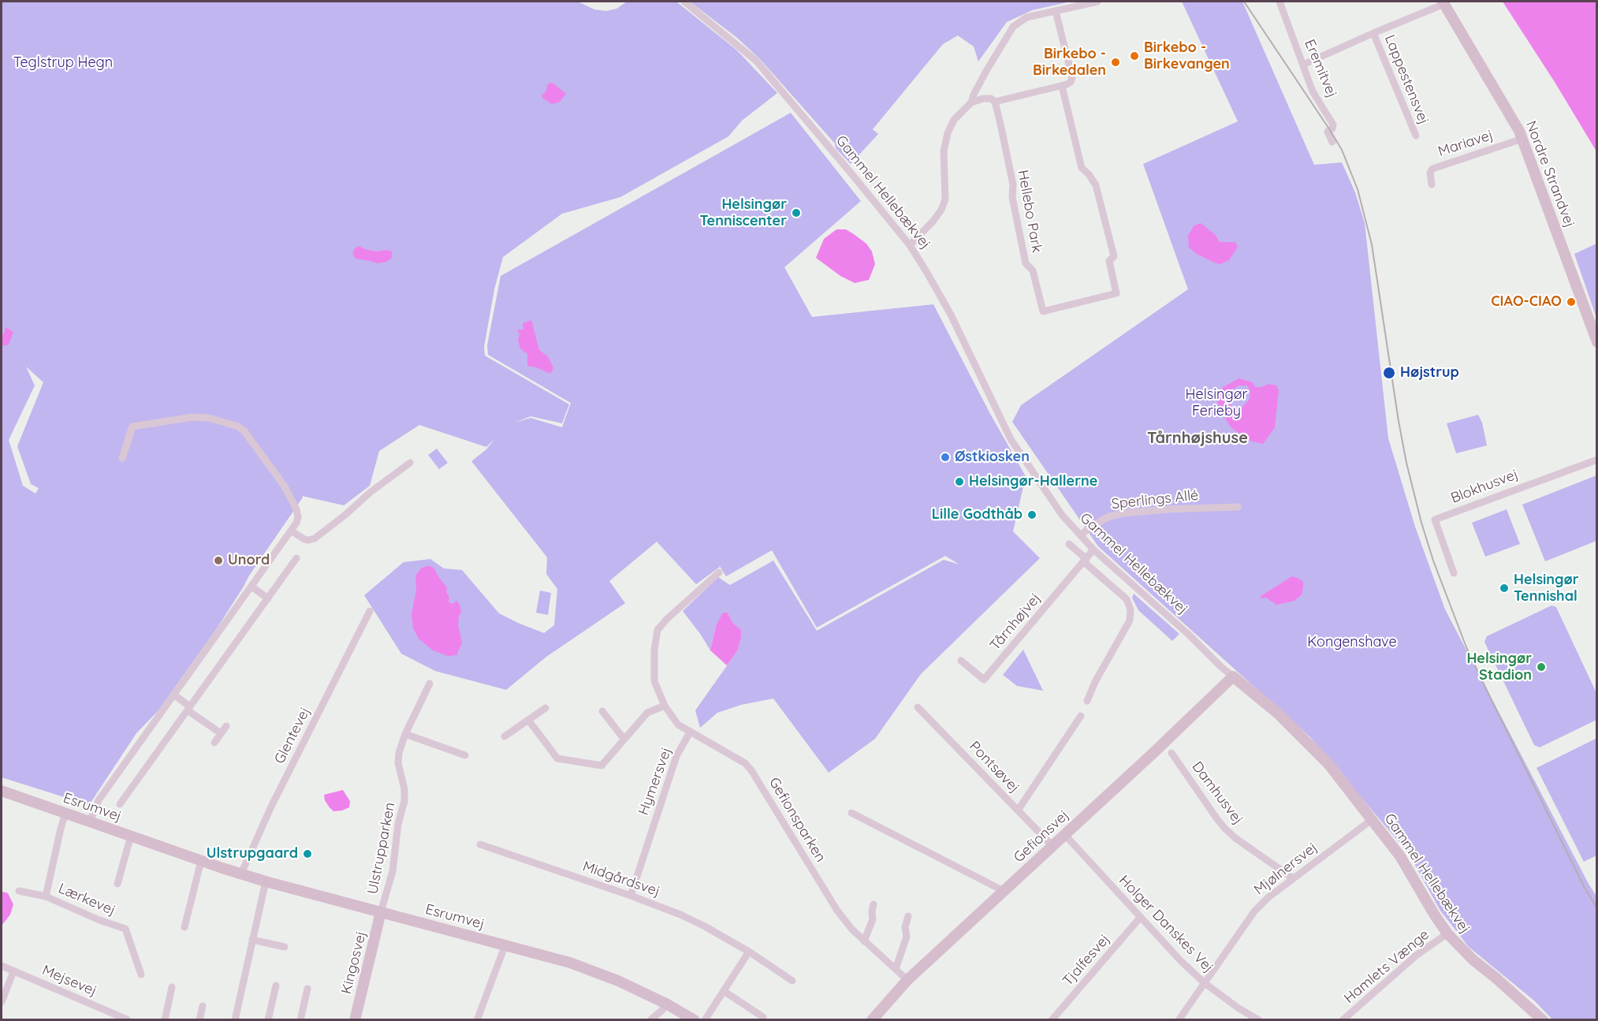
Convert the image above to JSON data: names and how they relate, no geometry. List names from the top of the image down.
{
  "streets": {
    "main road": [
      "Nordre Strandvej",
      "Gammel Hellebækvej",
      "Esrumvej",
      "Gefionsvej",
      "Kingosvej"
    ],
    "street": [
      "Eremitvej",
      "Lappestensvej",
      "Mariavej",
      "Hellebo Park",
      "Blokhusvej",
      "Sperlings Allé",
      "Tårnhøjvej",
      "Glentevej",
      "Pontsøvej",
      "Hymersvej",
      "Damhusvej",
      "Gefionsparken",
      "Ulstrupparken",
      "Mjølnersvej",
      "Midgårdsvej",
      "Lærkevej",
      "Holger Danskes Vej",
      "Tjalfesvej",
      "Hamlets Vænge",
      "Mejsevej"
    ]
  },
  "crossings": [
    ["Mariavej", "Nordre Strandvej"],
    ["Gammel Hellebækvej", "Sperlings Allé"],
    ["Gammel Hellebækvej", "Tårnhøjvej"],
    ["Gammel Hellebækvej", "Gefionsvej"],
    ["Gammel Hellebækvej", "Mjølnersvej"],
    ["Gammel Hellebækvej", "Hamlets Vænge"],
    ["Glentevej", "Esrumvej"],
    ["Pontsøvej", "Gefionsvej"],
    ["Hymersvej", "Gefionsparken"],
    ["Hymersvej", "Midgårdsvej"],
    ["Damhusvej", "Mjølnersvej"],
    ["Esrumvej", "Ulstrupparken"],
    ["Esrumvej", "Lærkevej"],
    ["Esrumvej", "Kingosvej"],
    ["Gefionsparken", "Gefionsvej"],
    ["Gefionsvej", "Holger Danskes Vej"],
    ["Ulstrupparken", "Kingosvej"],
    ["Mjølnersvej", "Holger Danskes Vej"],
    ["Holger Danskes Vej", "Tjalfesvej"]
  ],
  "districts": ["Tårnhøjshuse"],
  "parks": ["Teglstrup Hegn", "Helsingør Ferieby", "Kongenshave"],
  "places": [
    "Birkebo - Birkevangen",
    "Birkebo - Birkedalen",
    "Helsingør Tenniscenter",
    "CIAO-CIAO",
    "Højstrup",
    "Østkiosken",
    "Helsingør-Hallerne",
    "Lille Godthåb",
    "Unord",
    "Helsingør Tennishal",
    "Helsingør Stadion",
    "Ulstrupgaard"
  ]
}
